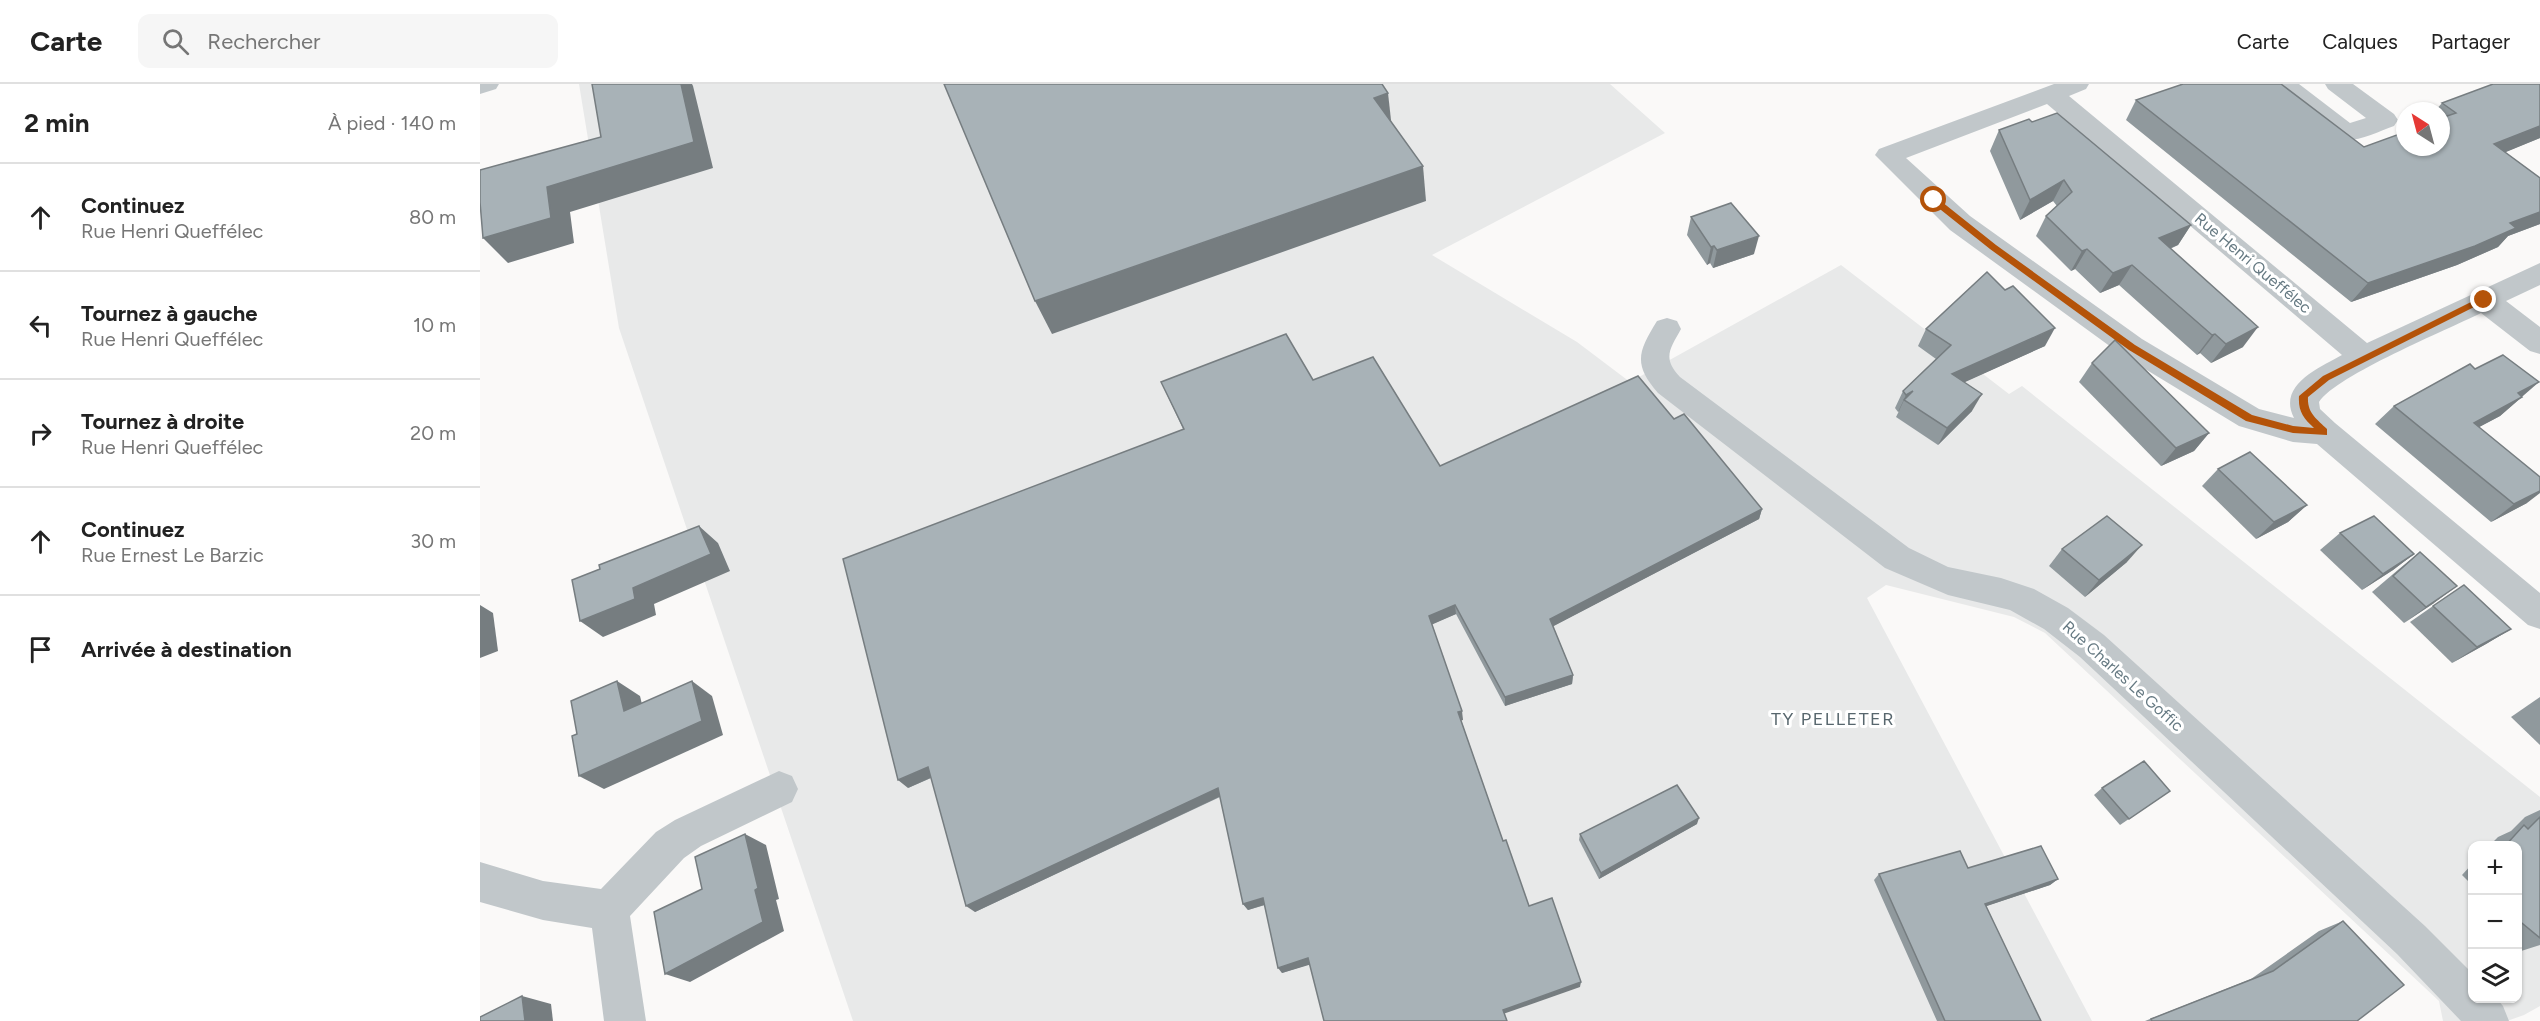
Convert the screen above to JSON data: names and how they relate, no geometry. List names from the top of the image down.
{
  "streets": {
    "street": ["Rue Henri Queffélec", "Rue Charles Le Goffic"]
  },
  "districts": ["TY PELLETER"],
  "north": "top left",
  "page": {
    "header": "Carte",
    "search": "Rechercher",
    "nav": ["Carte", "Calques", "Partager"],
    "heading": ["2 min", "À pied · 140 m"],
    "list": [
      ["Continuez", "Rue Henri Queffélec", "80 m"],
      ["Tournez à gauche", "Rue Henri Queffélec", "10 m"],
      ["Tournez à droite", "Rue Henri Queffélec", "20 m"],
      ["Continuez", "Rue Ernest Le Barzic", "30 m"],
      "Arrivée à destination"
    ],
    "map_buttons": ["+", "−"]
  }
}
